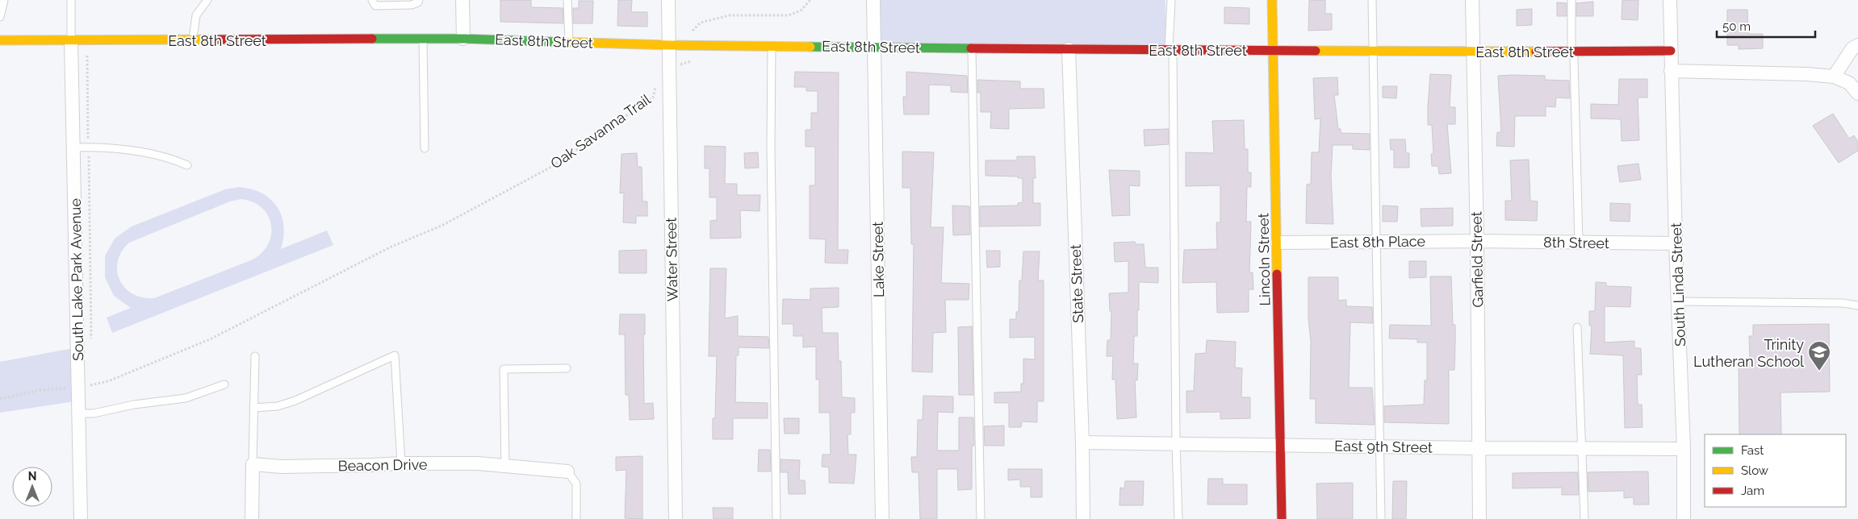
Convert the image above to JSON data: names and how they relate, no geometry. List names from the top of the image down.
{
  "streets": {
    "street": [
      "East 8th Street",
      "East 8th Place",
      "8th Street",
      "Water Street",
      "Lake Street",
      "Lincoln Street",
      "Garfield Street",
      "South Lake Park Avenue",
      "State Street",
      "South Linda Street",
      "East 9th Street",
      "Beacon Drive"
    ],
    "path": ["Oak Savanna Trail"]
  },
  "crossings": [
    ["East 8th Street", "Water Street"],
    ["East 8th Street", "Lake Street"],
    ["East 8th Street", "Lincoln Street"],
    ["East 8th Street", "Garfield Street"],
    ["East 8th Street", "South Lake Park Avenue"],
    ["East 8th Street", "State Street"],
    ["East 8th Street", "South Linda Street"],
    ["Oak Savanna Trail", "South Lake Park Avenue"],
    ["East 8th Place", "8th Street"],
    ["East 8th Place", "Lincoln Street"],
    ["East 8th Place", "Garfield Street"],
    ["8th Street", "Garfield Street"],
    ["8th Street", "South Linda Street"],
    ["Lincoln Street", "East 9th Street"],
    ["Garfield Street", "East 9th Street"],
    ["State Street", "East 9th Street"],
    ["South Linda Street", "East 9th Street"]
  ],
  "places": {
    "school or university": ["Trinity Lutheran School"]
  },
  "legend": ["Fast", "Slow", "Jam"],
  "scale_bar": "50 m",
  "north": "top"
}
